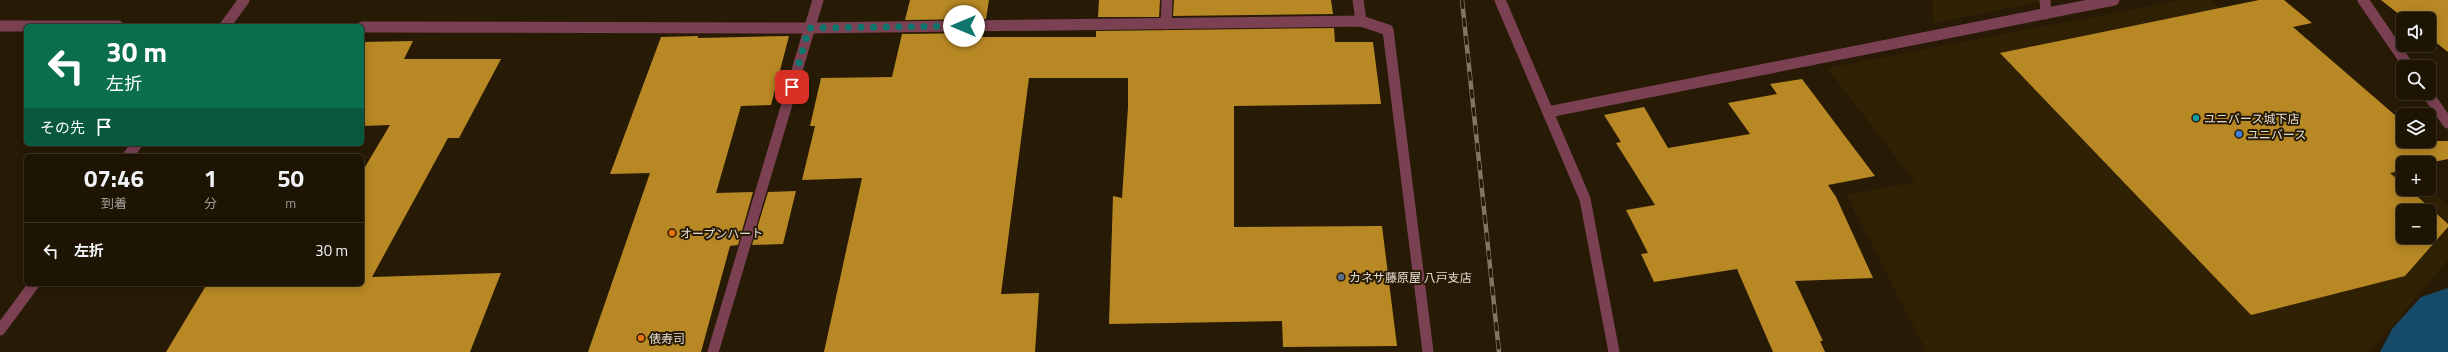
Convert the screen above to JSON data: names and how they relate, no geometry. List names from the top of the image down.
{
  "places": [
    "ユニバース城下店",
    "ユニバース",
    "オープンハート",
    "カネサ藤原屋 八戸支店",
    "俵寿司"
  ],
  "page": {
    "map_buttons": ["+", "−"],
    "turn": ["30 m", "左折"],
    "then": "その先",
    "eta": [
      "07:46",
      "到着",
      "1",
      "分",
      "50",
      "m"
    ],
    "list": [
      {
        "name": "左折",
        "value": "30 m"
      }
    ]
  }
}
